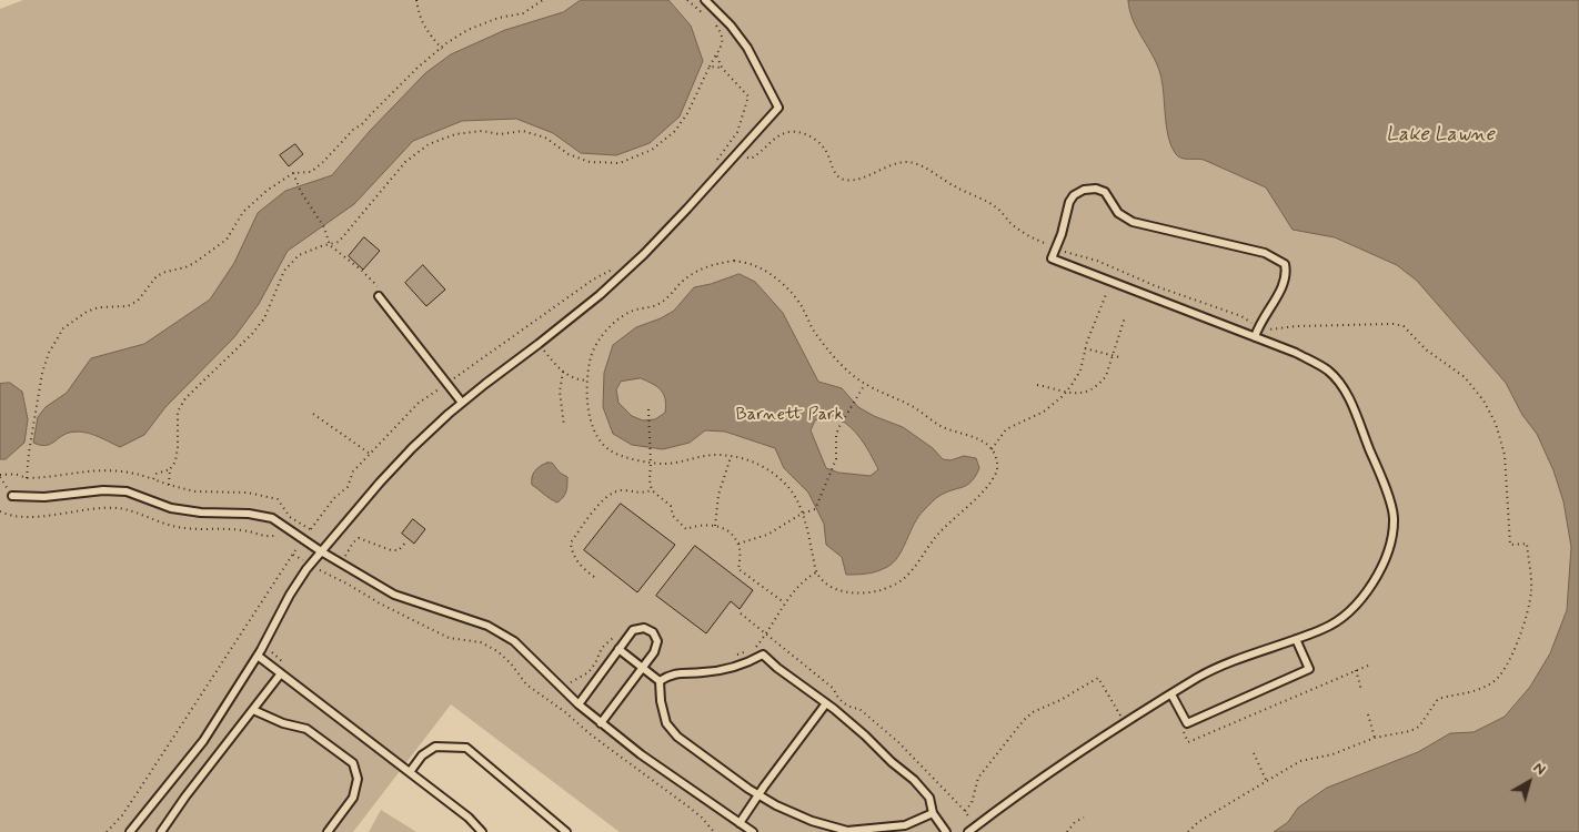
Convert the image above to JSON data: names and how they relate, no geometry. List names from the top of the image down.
{
  "water": ["Lake Lawne"],
  "parks": ["Barnett Park"],
  "north": "top right"
}
